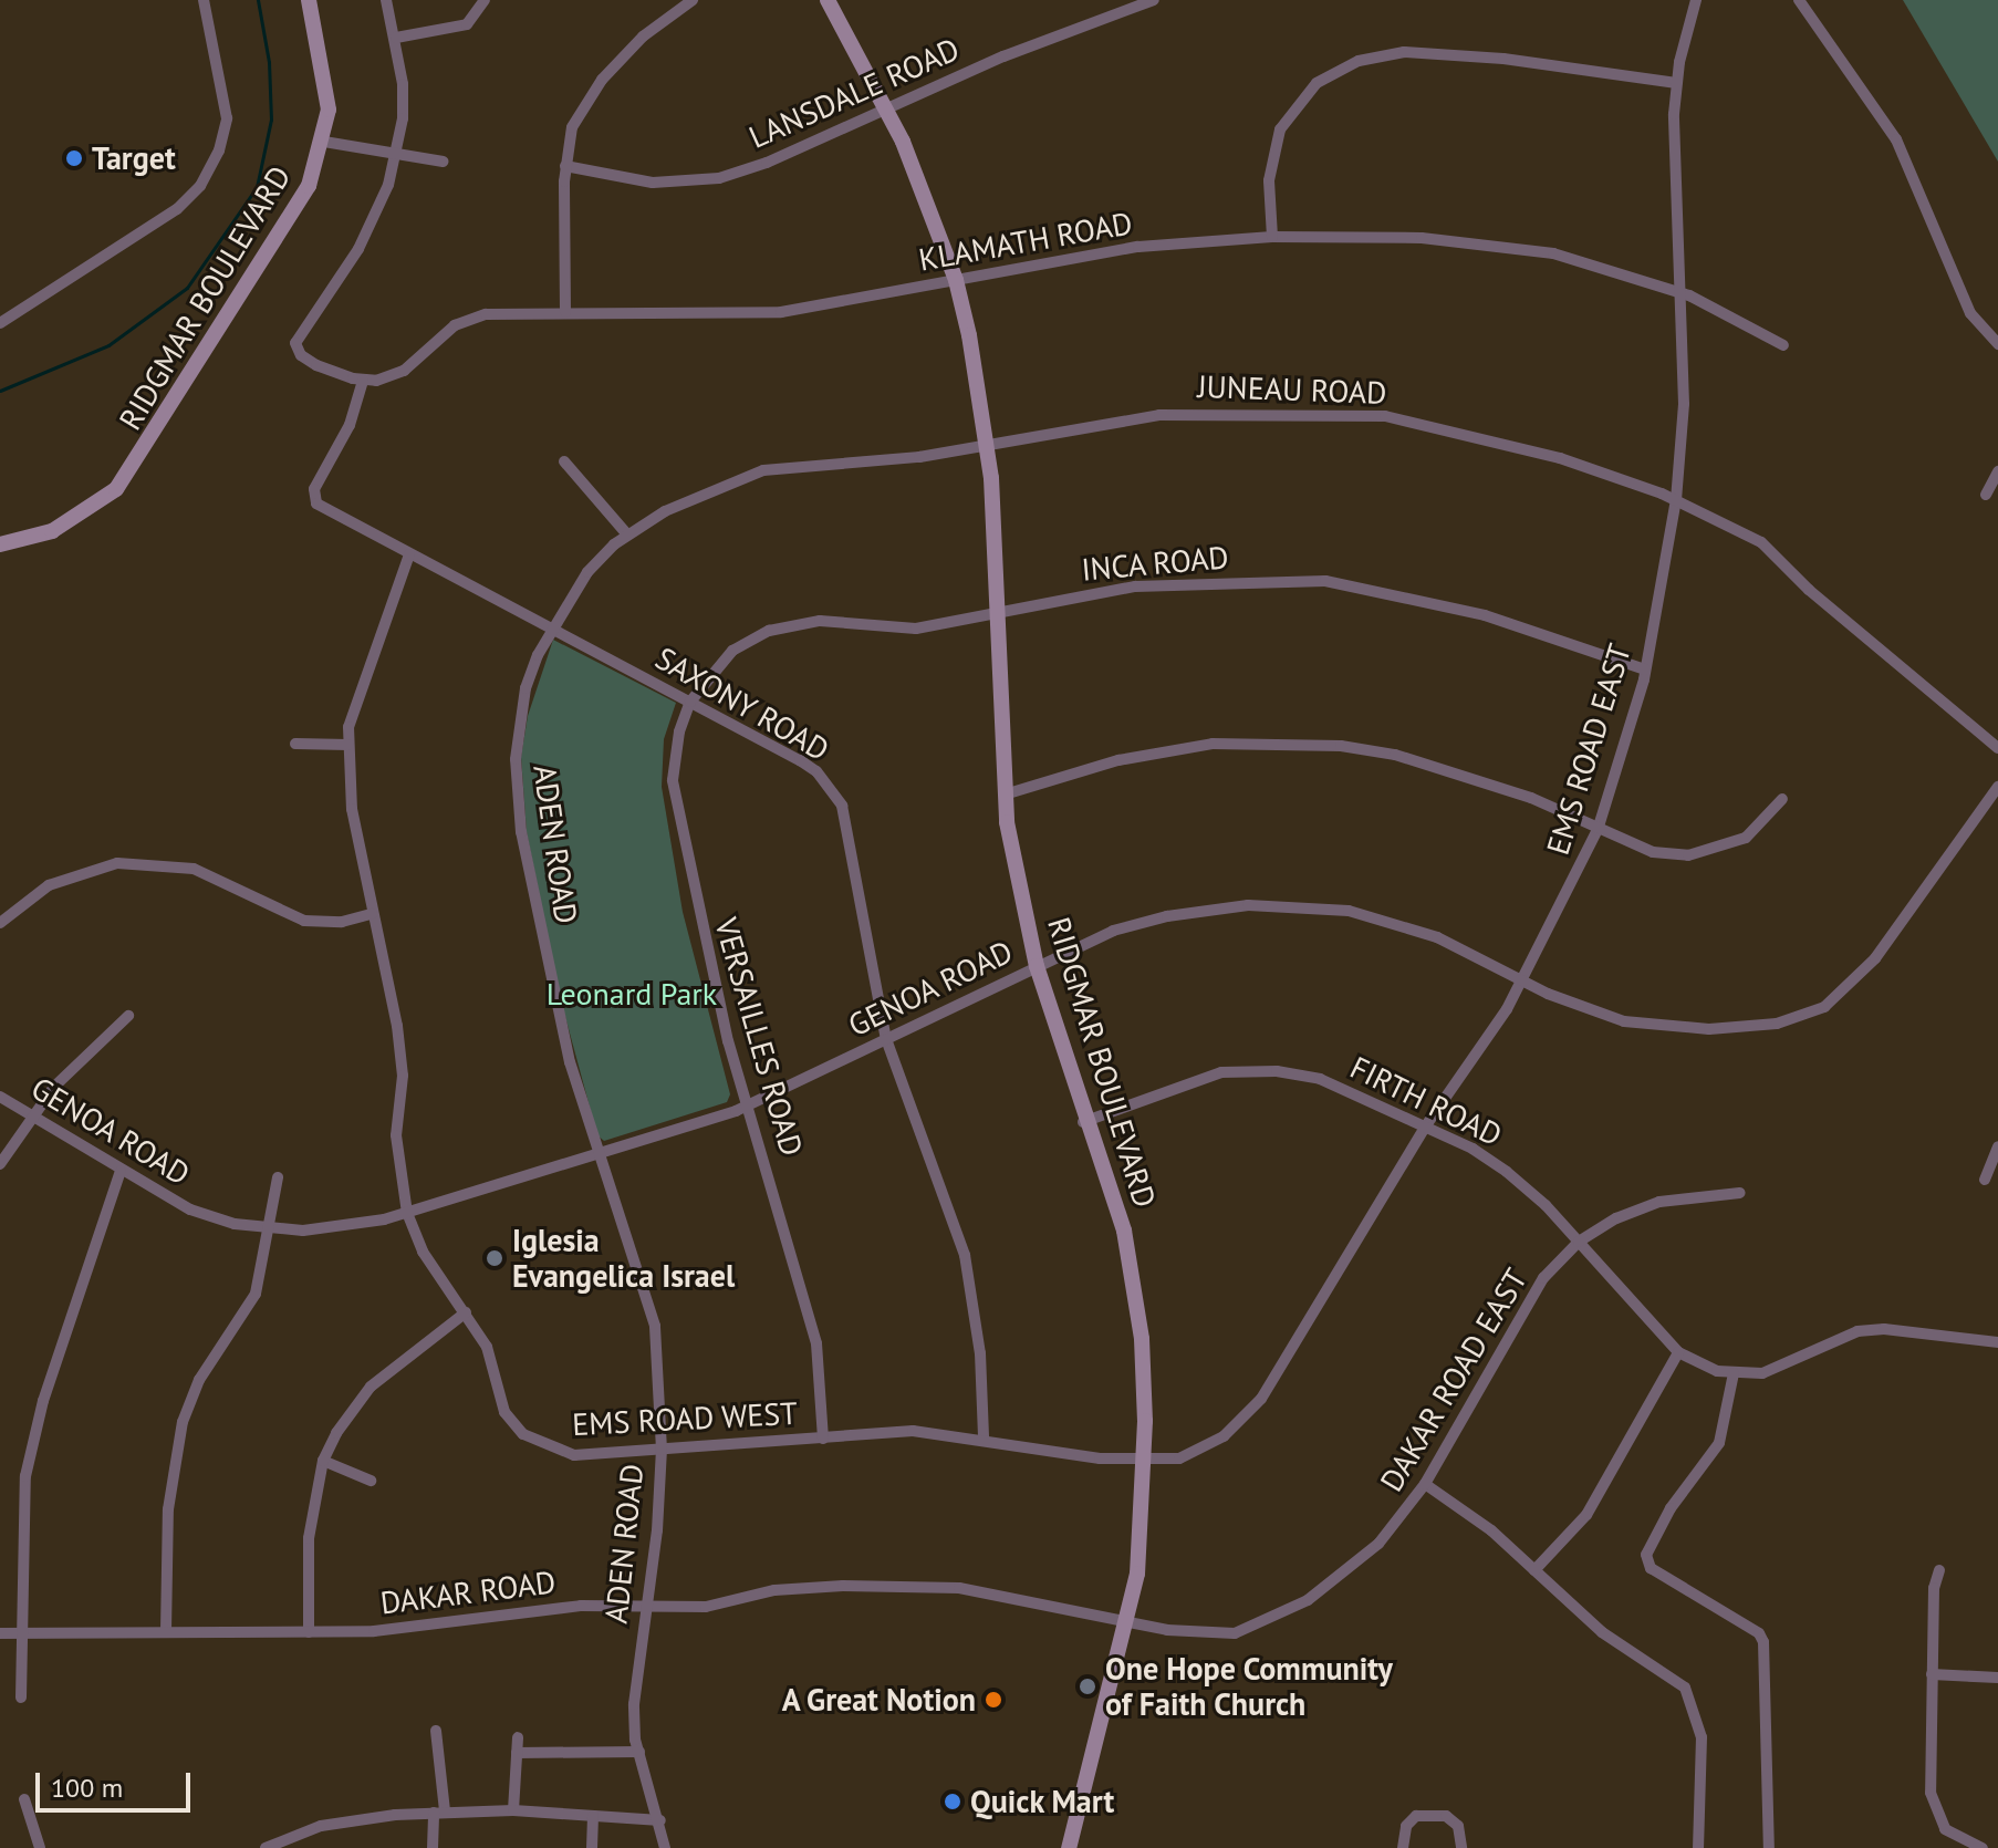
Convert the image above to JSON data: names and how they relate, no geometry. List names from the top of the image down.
{
  "streets": {
    "street": [
      "LANSDALE ROAD",
      "KLAMATH ROAD",
      "RIDGMAR BOULEVARD",
      "JUNEAU ROAD",
      "INCA ROAD",
      "SAXONY ROAD",
      "EMS ROAD EAST",
      "ADEN ROAD",
      "GENOA ROAD",
      "VERSAILLES ROAD",
      "FIRTH ROAD",
      "DAKAR ROAD EAST",
      "EMS ROAD WEST",
      "DAKAR ROAD"
    ]
  },
  "crossings": [
    ["LANSDALE ROAD", "RIDGMAR BOULEVARD"],
    ["KLAMATH ROAD", "RIDGMAR BOULEVARD"],
    ["KLAMATH ROAD", "SAXONY ROAD"],
    ["KLAMATH ROAD", "EMS ROAD EAST"],
    ["RIDGMAR BOULEVARD", "JUNEAU ROAD"],
    ["RIDGMAR BOULEVARD", "INCA ROAD"],
    ["RIDGMAR BOULEVARD", "EMS ROAD EAST"],
    ["RIDGMAR BOULEVARD", "GENOA ROAD"],
    ["RIDGMAR BOULEVARD", "FIRTH ROAD"],
    ["RIDGMAR BOULEVARD", "DAKAR ROAD EAST"],
    ["RIDGMAR BOULEVARD", "EMS ROAD WEST"],
    ["RIDGMAR BOULEVARD", "DAKAR ROAD"],
    ["JUNEAU ROAD", "SAXONY ROAD"],
    ["JUNEAU ROAD", "EMS ROAD EAST"],
    ["JUNEAU ROAD", "ADEN ROAD"],
    ["INCA ROAD", "SAXONY ROAD"],
    ["INCA ROAD", "EMS ROAD EAST"],
    ["INCA ROAD", "VERSAILLES ROAD"],
    ["SAXONY ROAD", "ADEN ROAD"],
    ["SAXONY ROAD", "GENOA ROAD"],
    ["SAXONY ROAD", "VERSAILLES ROAD"],
    ["SAXONY ROAD", "EMS ROAD WEST"],
    ["EMS ROAD EAST", "GENOA ROAD"],
    ["EMS ROAD EAST", "FIRTH ROAD"],
    ["EMS ROAD EAST", "EMS ROAD WEST"],
    ["ADEN ROAD", "GENOA ROAD"],
    ["ADEN ROAD", "EMS ROAD WEST"],
    ["ADEN ROAD", "DAKAR ROAD"],
    ["GENOA ROAD", "VERSAILLES ROAD"],
    ["GENOA ROAD", "EMS ROAD WEST"],
    ["VERSAILLES ROAD", "EMS ROAD WEST"],
    ["FIRTH ROAD", "DAKAR ROAD EAST"],
    ["DAKAR ROAD EAST", "DAKAR ROAD"]
  ],
  "parks": ["Leonard Park"],
  "places": [
    "Target",
    "Iglesia Evangelica Israel",
    "One Hope Community of Faith Church",
    "A Great Notion",
    "Quick Mart"
  ],
  "scale_bar": "100 m"
}
